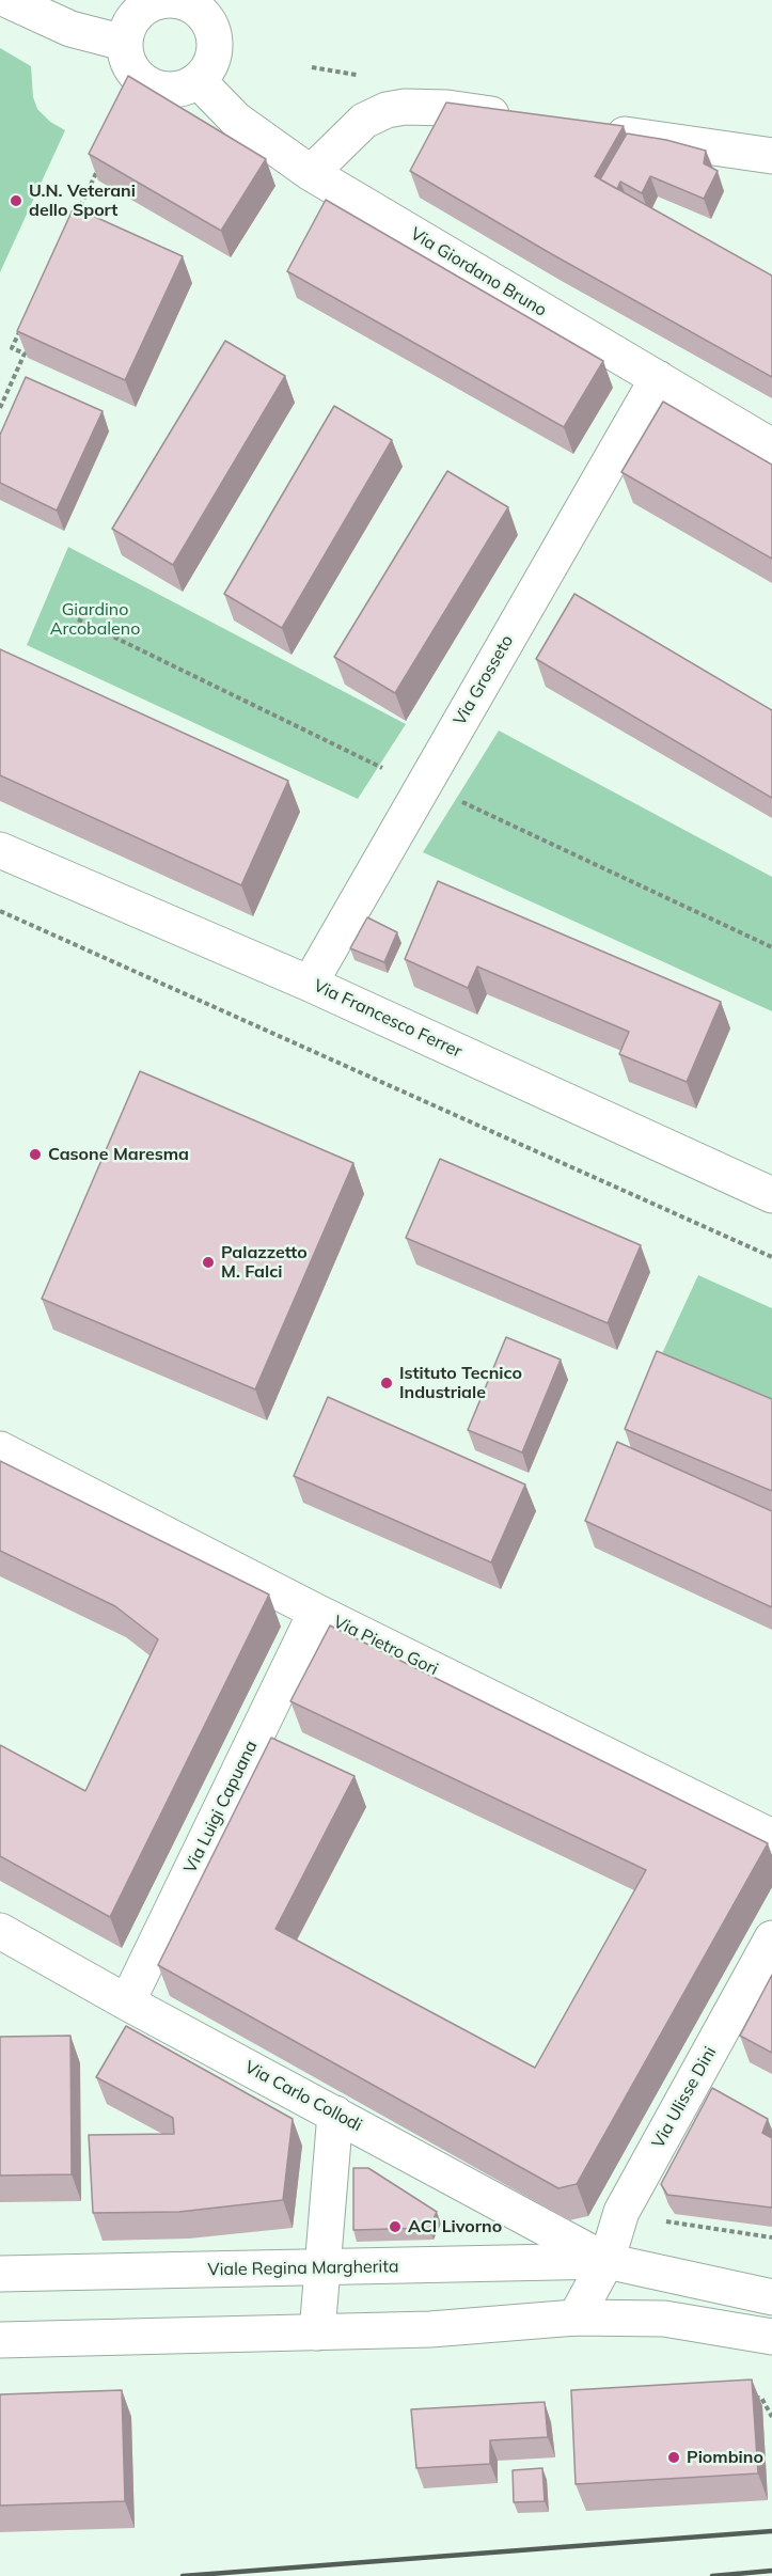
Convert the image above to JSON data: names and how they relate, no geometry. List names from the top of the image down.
{
  "streets": {
    "street": [
      "Via Giordano Bruno",
      "Via Grosseto",
      "Via Francesco Ferrer",
      "Via Pietro Gori",
      "Via Luigi Capuana",
      "Via Carlo Collodi",
      "Via Ulisse Dini",
      "Viale Regina Margherita"
    ]
  },
  "crossings": [
    ["Via Giordano Bruno", "Via Grosseto"],
    ["Via Grosseto", "Via Francesco Ferrer"],
    ["Via Pietro Gori", "Via Luigi Capuana"],
    ["Via Luigi Capuana", "Via Carlo Collodi"],
    ["Via Carlo Collodi", "Via Ulisse Dini"],
    ["Via Carlo Collodi", "Viale Regina Margherita"],
    ["Via Ulisse Dini", "Viale Regina Margherita"]
  ],
  "parks": ["Giardino Arcobaleno"],
  "places": [
    "U.N. Veterani dello Sport",
    "Casone Maresma",
    "Palazzetto M. Falci",
    "Istituto Tecnico Industriale",
    "ACI Livorno",
    "Piombino"
  ]
}
